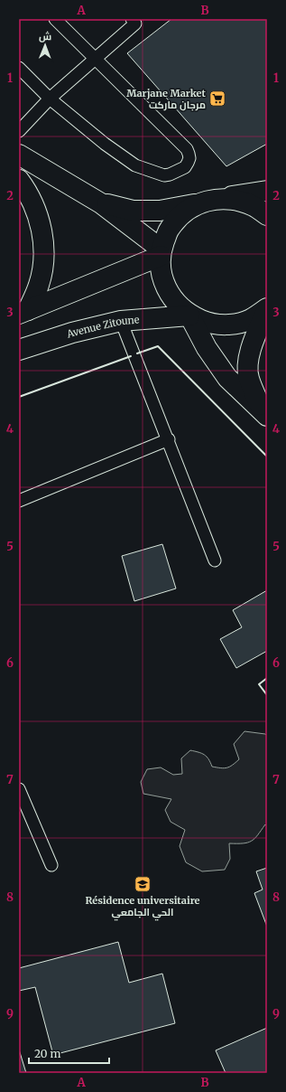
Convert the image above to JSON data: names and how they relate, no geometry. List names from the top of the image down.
{
  "streets": {
    "main road": ["Avenue Zitoune"]
  },
  "places": {
    "supermarket": ["Marjane Market مرجان ماركت"],
    "school or university": ["Résidence universitaire الحي الجامعي"]
  },
  "scale_bar": "20 m",
  "north": "top",
  "grid": {
    "columns": ["A", "B"],
    "rows": [
      "1",
      "2",
      "3",
      "4",
      "5",
      "6",
      "7",
      "8",
      "9"
    ]
  }
}
